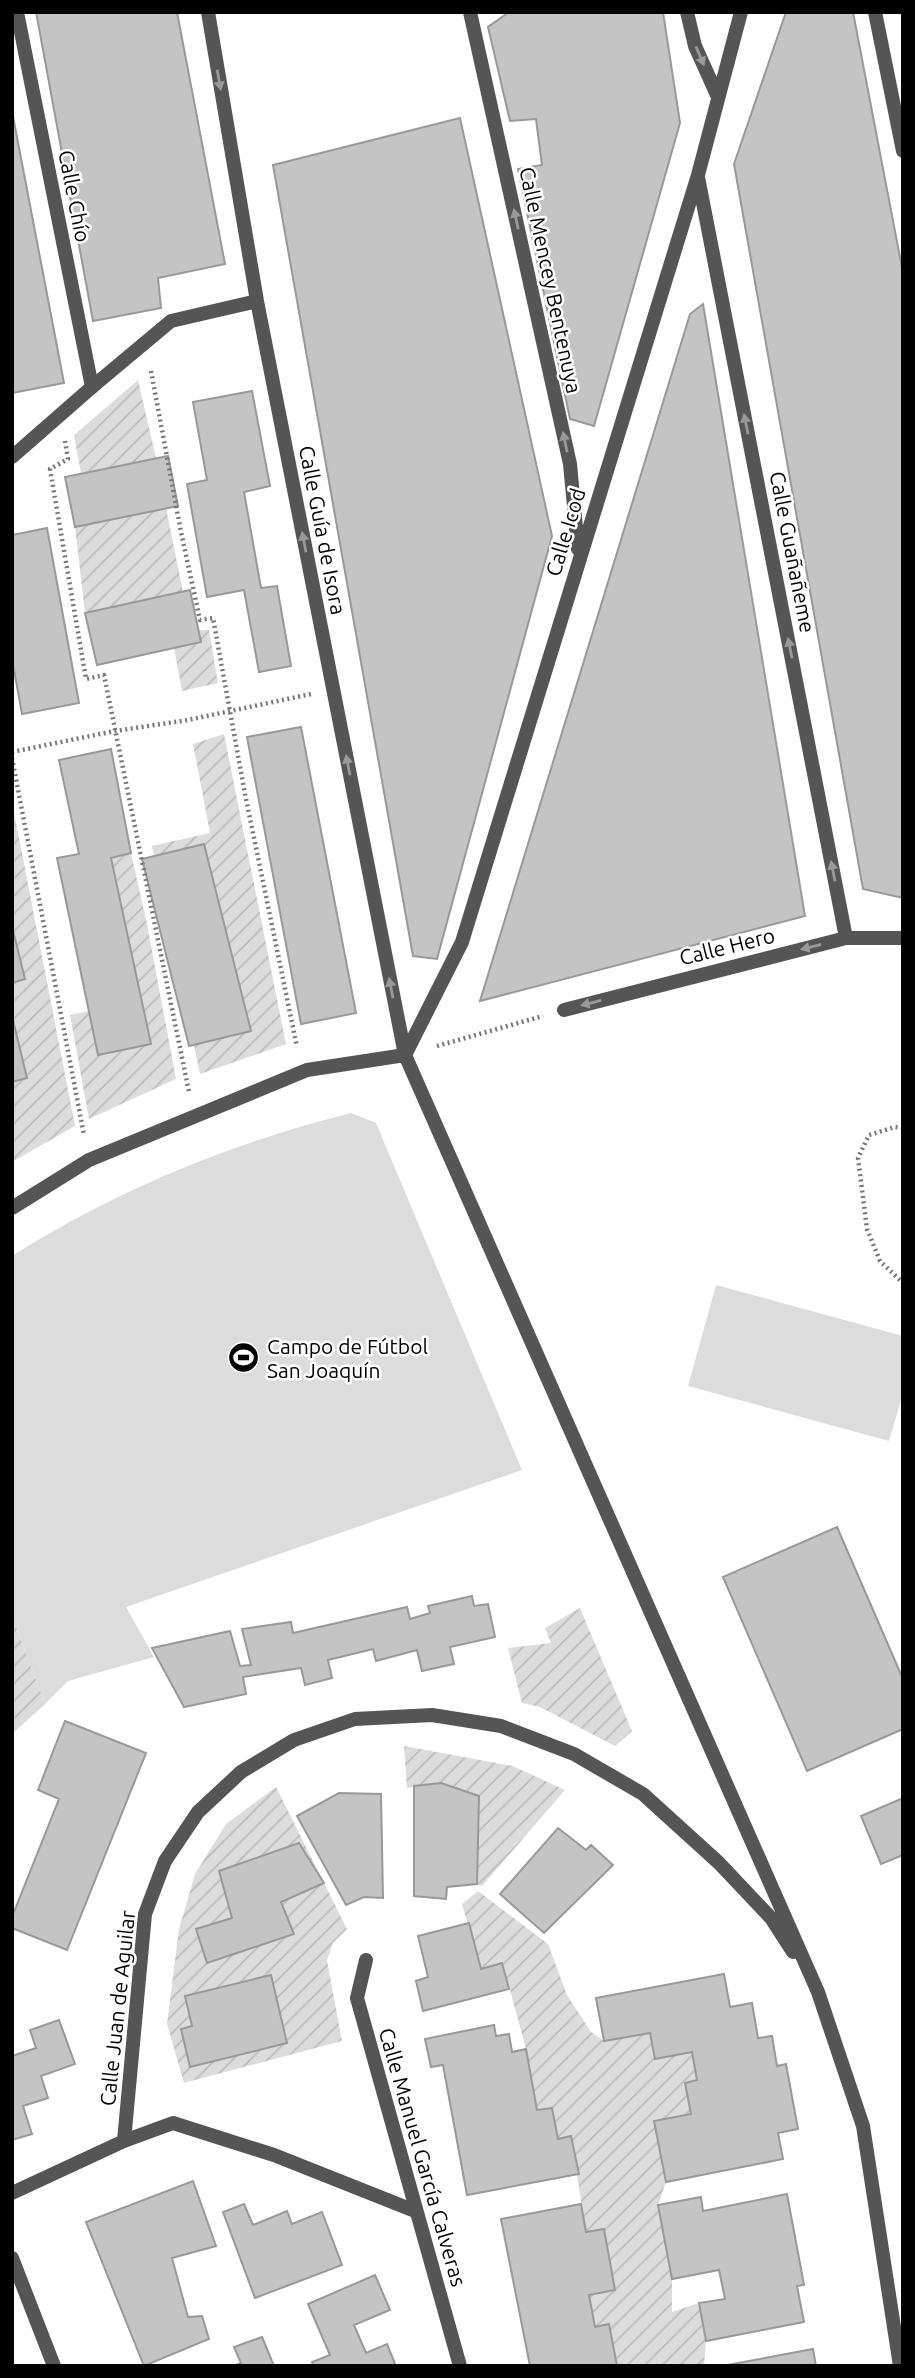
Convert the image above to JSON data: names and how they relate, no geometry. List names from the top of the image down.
{
  "streets": {
    "street": [
      "Calle Chío",
      "Calle Mencey Bentenuya",
      "Calle Guía de Isora",
      "Calle Icod",
      "Calle Guañañeme",
      "Calle Hero",
      "Calle Juan de Aguilar",
      "Calle Manuel García Calveras"
    ]
  },
  "crossings": [
    ["Calle Mencey Bentenuya", "Calle Icod"],
    ["Calle Guía de Isora", "Calle Icod"],
    ["Calle Guía de Isora", "Calle Juan de Aguilar"],
    ["Calle Icod", "Calle Guañañeme"],
    ["Calle Guañañeme", "Calle Hero"]
  ],
  "one_way": ["Calle Mencey Bentenuya", "Calle Guañañeme", "Calle Hero"],
  "places": {
    "sports": ["Campo de Fútbol San Joaquín"]
  }
}
